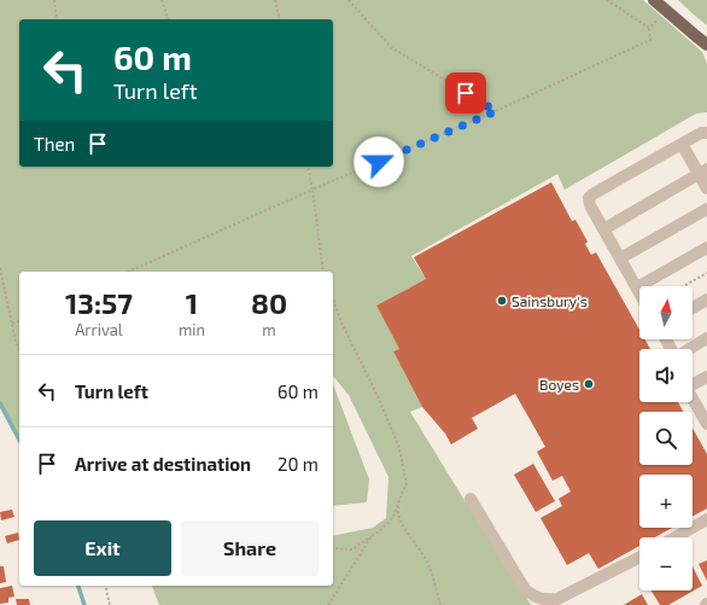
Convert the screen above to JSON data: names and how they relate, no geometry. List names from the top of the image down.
{
  "places": ["Sainsbury's", "Boyes"],
  "north": "top",
  "page": {
    "turn": ["60 m", "Turn left"],
    "then": "Then",
    "eta": [
      "13:57",
      "Arrival",
      "1",
      "min",
      "80",
      "m"
    ],
    "map_buttons": ["+", "−"],
    "list": [
      {
        "name": "Turn left",
        "value": "60 m"
      },
      {
        "name": "Arrive at destination",
        "value": "20 m"
      }
    ],
    "buttons": ["Exit", "Share"]
  }
}
